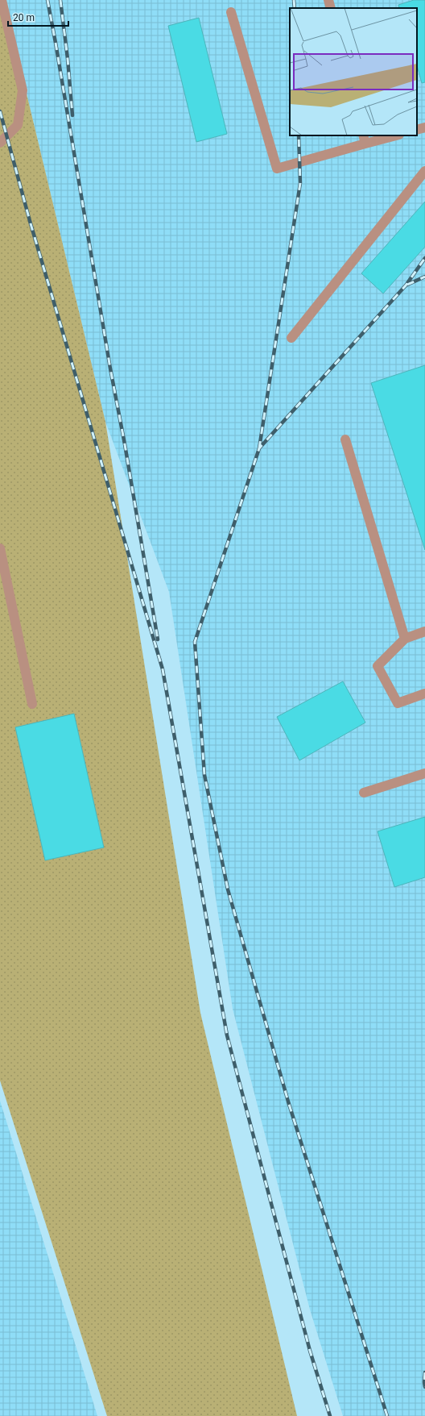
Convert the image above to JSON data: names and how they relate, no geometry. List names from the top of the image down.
{
  "scale_bar": "20 m"
}
